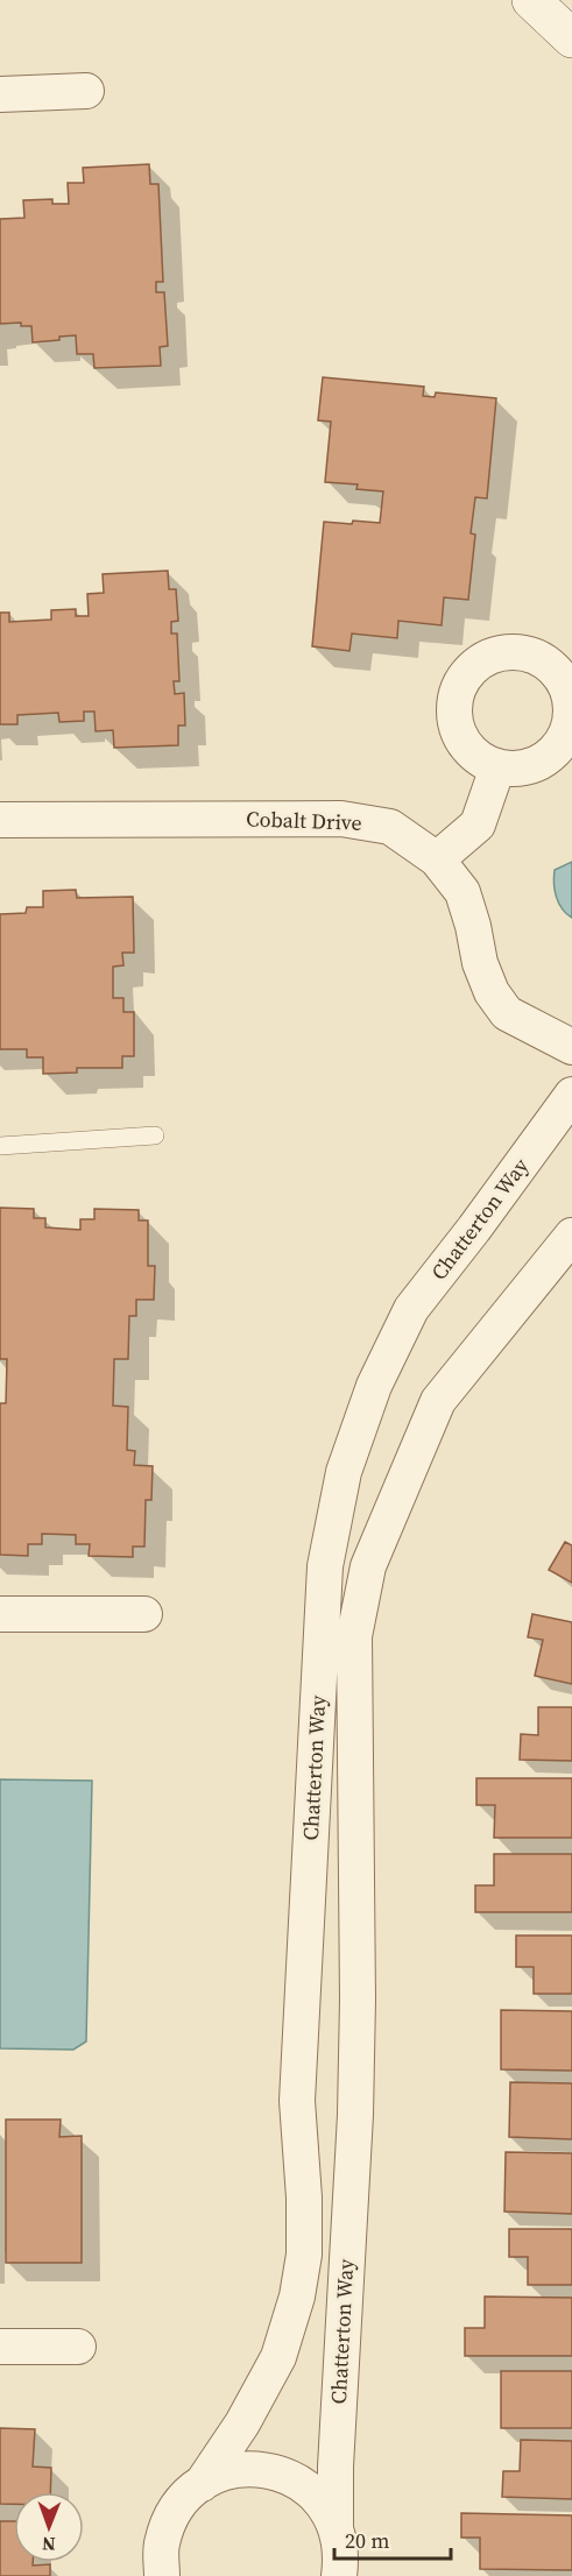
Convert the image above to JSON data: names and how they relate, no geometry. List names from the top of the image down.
{
  "streets": {
    "street": ["Cobalt Drive", "Chatterton Way"]
  },
  "scale_bar": "20 m",
  "north": "bottom"
}
